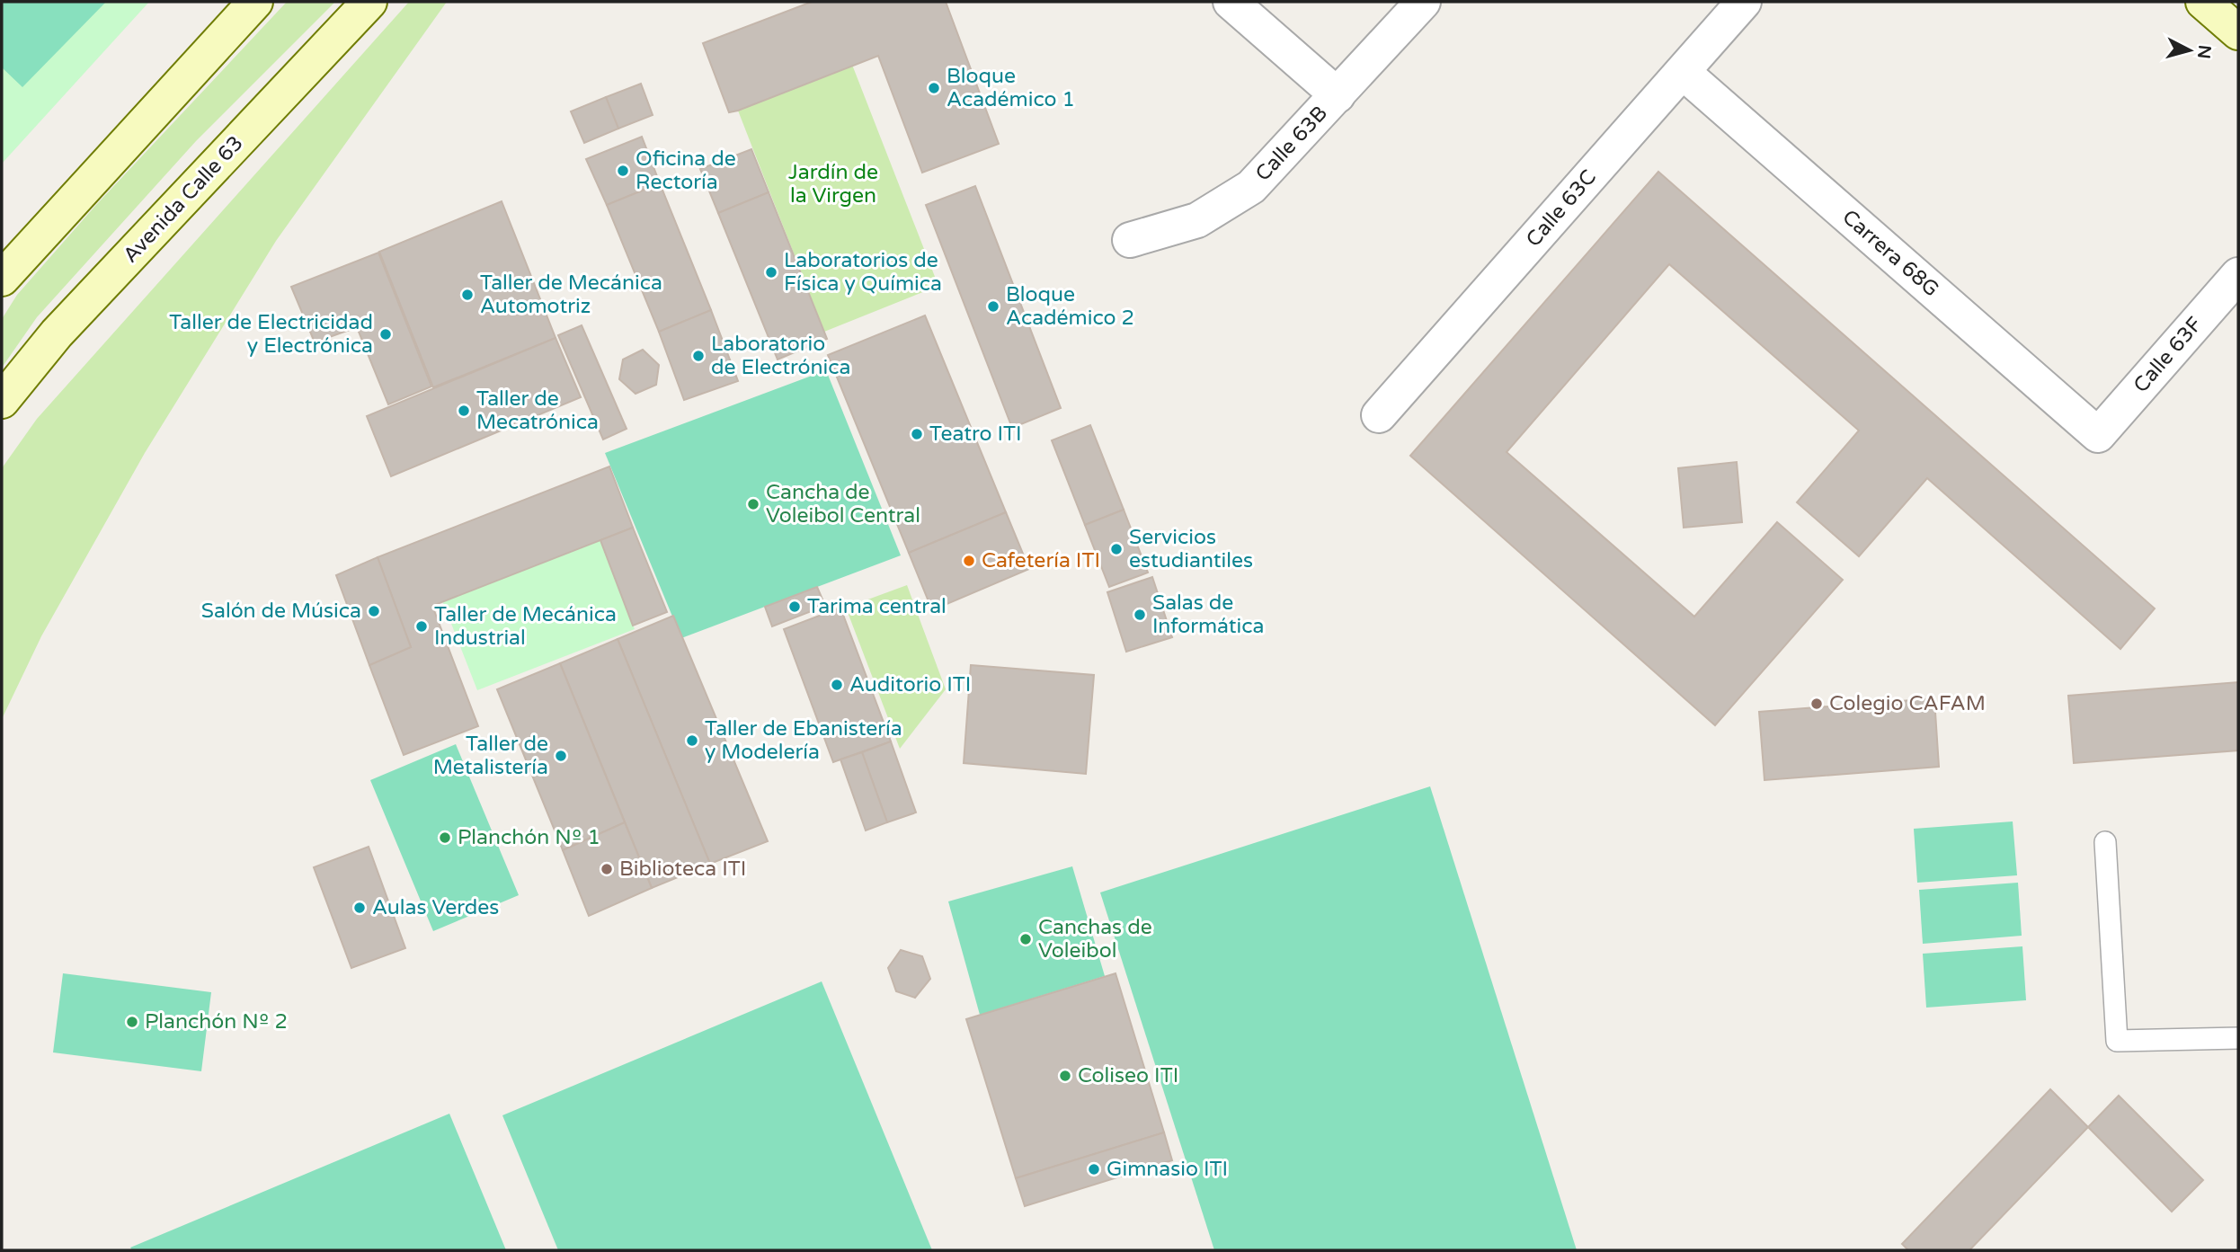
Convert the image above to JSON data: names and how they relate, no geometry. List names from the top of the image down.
{
  "streets": {
    "main road": ["Avenida Calle 63"],
    "street": [
      "Calle 63B",
      "Calle 63C",
      "Carrera 68G",
      "Calle 63F"
    ]
  },
  "crossings": [
    ["Calle 63C", "Carrera 68G"],
    ["Carrera 68G", "Calle 63F"]
  ],
  "parks": ["Jardín de la Virgen"],
  "places": [
    "Bloque Académico 1",
    "Oficina de Rectoría",
    "Laboratorios de Física y Química",
    "Taller de Mecánica Automotriz",
    "Bloque Académico 2",
    "Taller de Electricidad y Electrónica",
    "Laboratorio de Electrónica",
    "Taller de Mecatrónica",
    "Teatro ITI",
    "Cancha de Voleibol Central",
    "Servicios estudiantiles",
    "Cafetería ITI",
    "Tarima central",
    "Salón de Música",
    "Salas de Informática",
    "Taller de Mecánica Industrial",
    "Auditorio ITI",
    "Colegio CAFAM",
    "Taller de Ebanistería y Modelería",
    "Taller de Metalistería",
    "Planchón Nº 1",
    "Biblioteca ITI",
    "Aulas Verdes",
    "Canchas de Voleibol",
    "Planchón Nº 2",
    "Coliseo ITI",
    "Gimnasio ITI"
  ],
  "north": "right"
}
